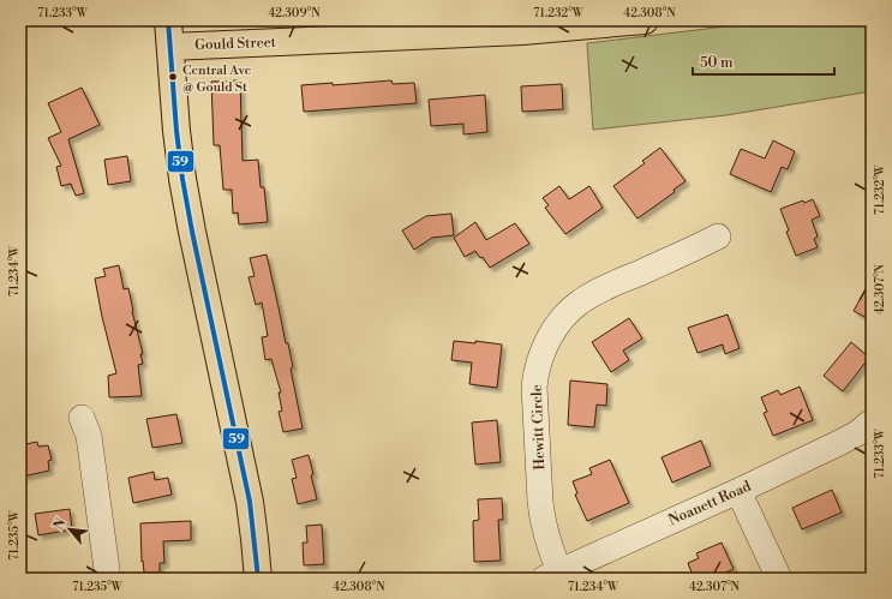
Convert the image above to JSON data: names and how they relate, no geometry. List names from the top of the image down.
{
  "streets": {
    "main road": ["Gould Street"],
    "street": ["Hewitt Circle", "Noanett Road"]
  },
  "crossings": [
    ["Hewitt Circle", "Noanett Road"]
  ],
  "places": ["Central Ave @ Gould St"],
  "lines": ["transit line 59"],
  "scale_bar": "50 m",
  "north": "top left",
  "coordinates": [
    "71.233°W",
    "42.309°N",
    "71.232°W",
    "42.308°N",
    "71.234°W",
    "42.307°N",
    "71.235°W"
  ]
}
